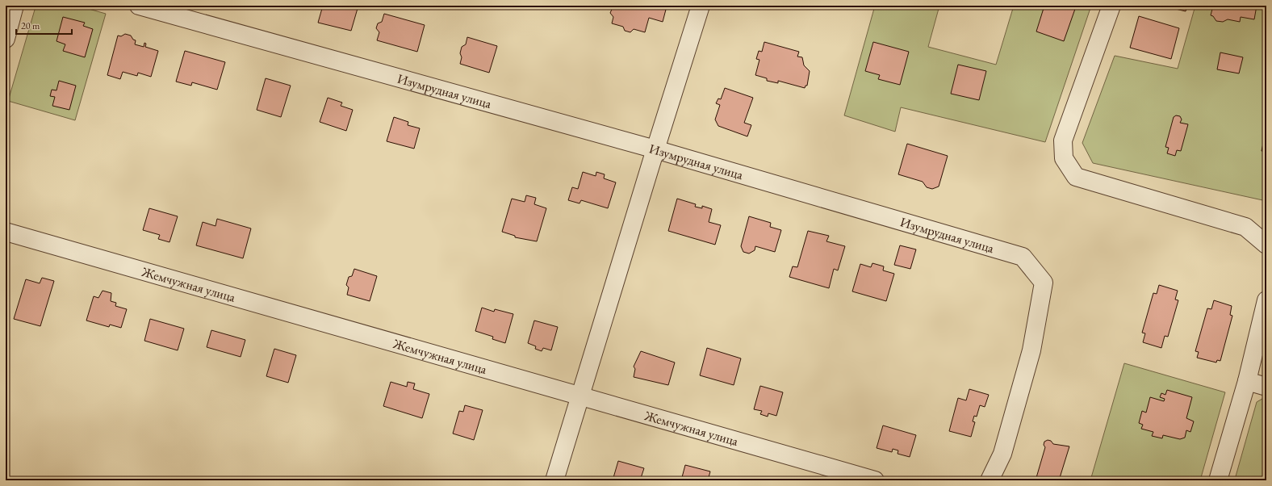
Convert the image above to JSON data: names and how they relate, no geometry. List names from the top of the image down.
{
  "streets": {
    "street": ["Изумрудная улица", "Жемчужная улица"]
  },
  "scale_bar": "20 m"
}
